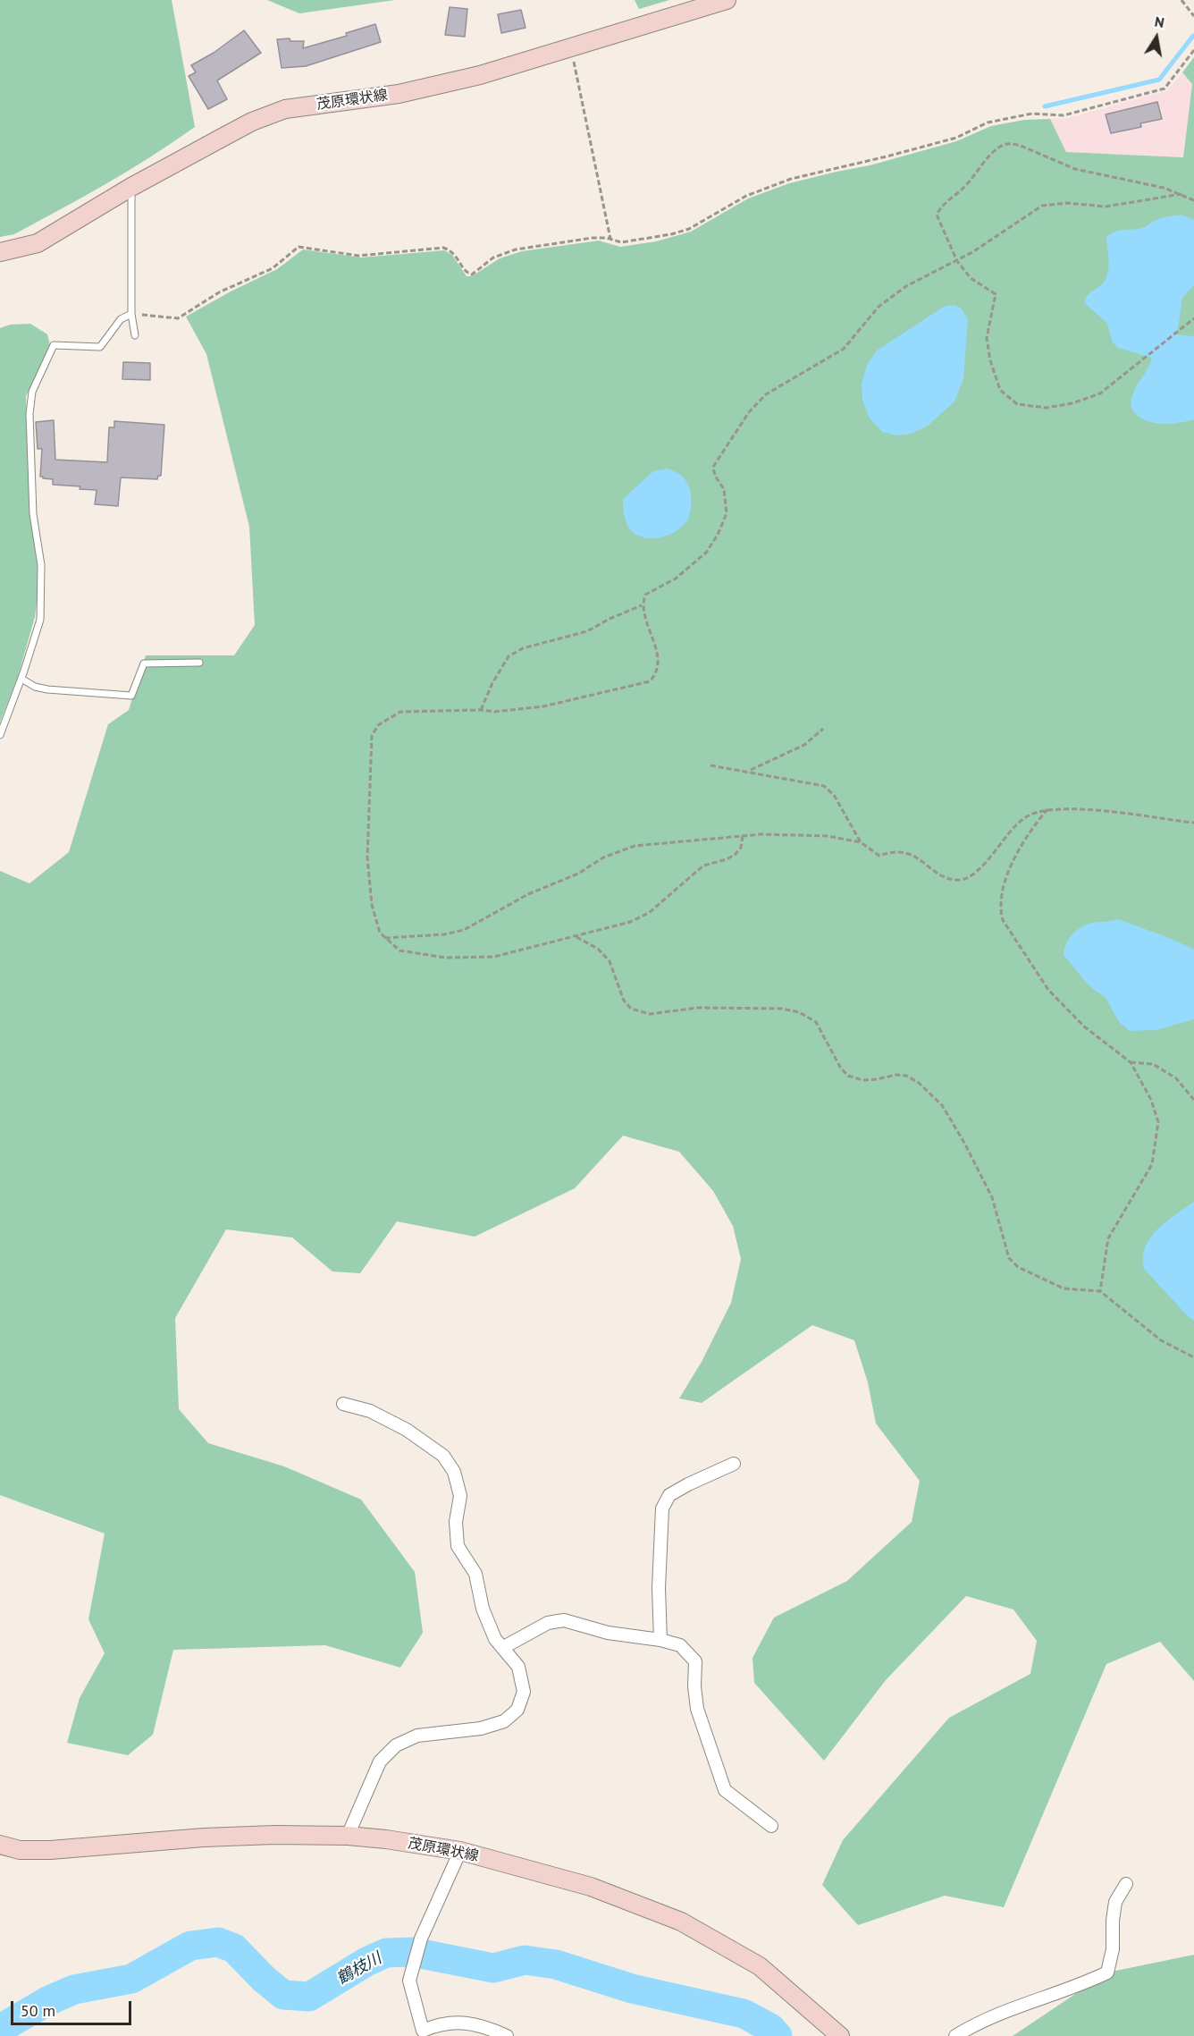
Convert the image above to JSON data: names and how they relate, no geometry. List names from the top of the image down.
{
  "streets": {
    "main road": ["茂原環状線"]
  },
  "water": ["鶴枝川"],
  "scale_bar": "50 m",
  "north": "top"
}
